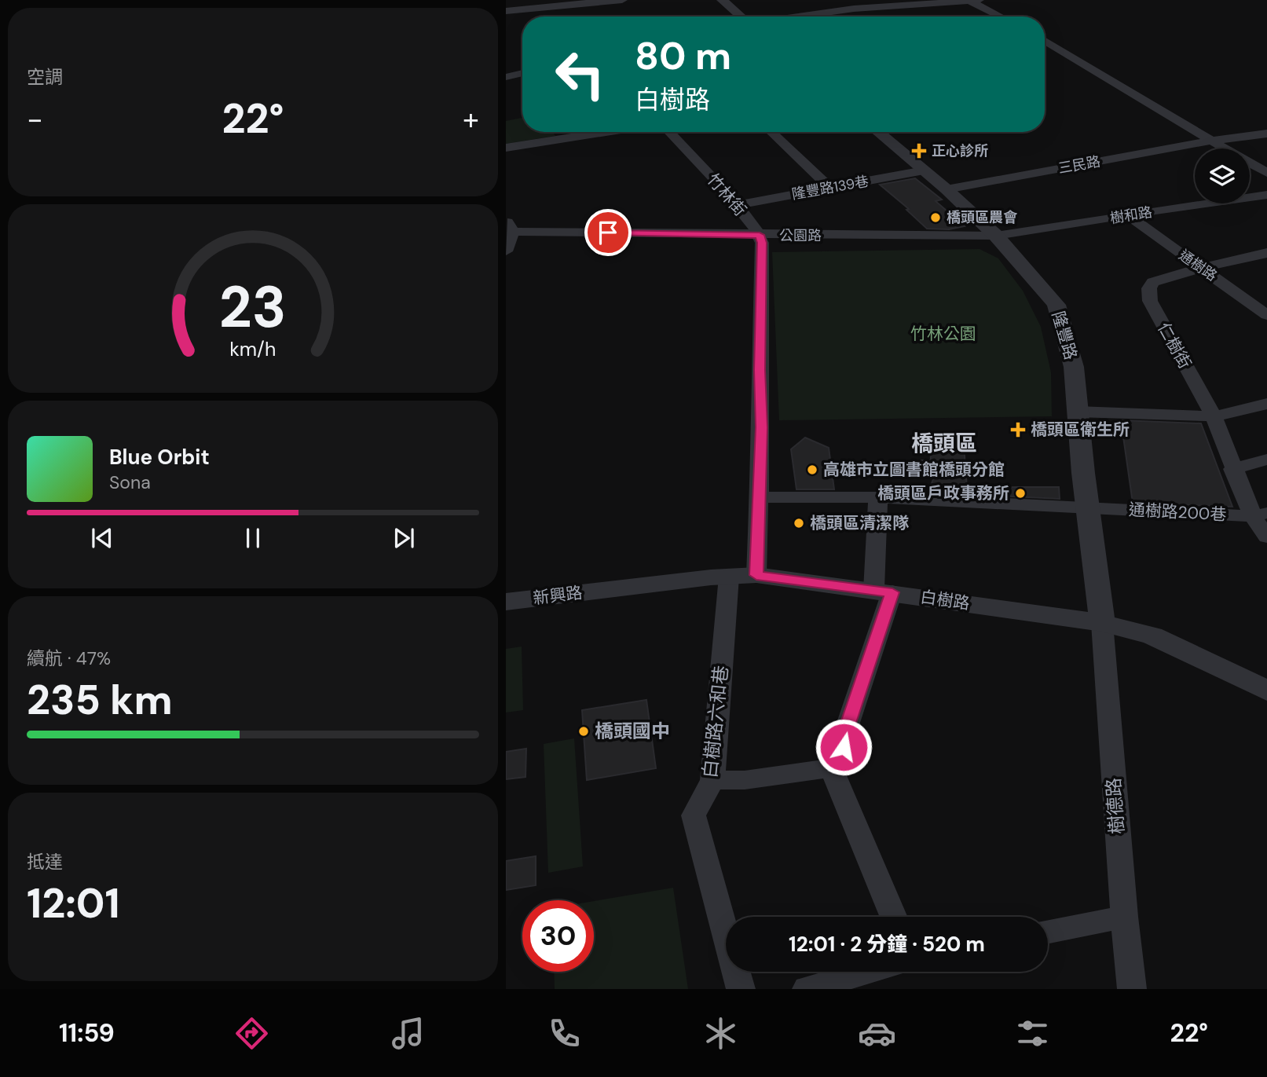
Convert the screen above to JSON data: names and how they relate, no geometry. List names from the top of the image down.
{
  "streets": {
    "street": [
      "三民路",
      "隆豐路139巷",
      "竹林街",
      "樹和路",
      "公園路",
      "通樹路",
      "隆豐路",
      "仁樹街",
      "通樹路200巷",
      "新興路",
      "白樹路",
      "白樹路六和巷",
      "樹德路"
    ]
  },
  "crossings": [
    ["三民路", "隆豐路"],
    ["隆豐路139巷", "竹林街"],
    ["隆豐路139巷", "隆豐路"],
    ["竹林街", "公園路"],
    ["樹和路", "公園路"],
    ["樹和路", "通樹路"],
    ["樹和路", "隆豐路"],
    ["公園路", "隆豐路"],
    ["通樹路", "仁樹街"],
    ["隆豐路", "通樹路200巷"],
    ["隆豐路", "白樹路"],
    ["隆豐路", "樹德路"],
    ["仁樹街", "通樹路200巷"],
    ["新興路", "白樹路"],
    ["白樹路", "白樹路六和巷"],
    ["白樹路", "樹德路"]
  ],
  "districts": ["橋頭區"],
  "parks": ["竹林公園"],
  "places": {
    "health": ["正心診所", "橋頭區衛生所"],
    "other": [
      "橋頭區農會",
      "高雄市立圖書館橋頭分館",
      "橋頭區戶政事務所",
      "橋頭區清潔隊",
      "橋頭國中"
    ]
  },
  "page": {
    "tile": [
      "空調",
      ["續航 · 47%", "235 km"],
      ["抵達", "12:01"]
    ],
    "turn": ["80 m", "白樹路"],
    "heat": ["−", "22°", "+"],
    "song": ["Blue Orbit", "Sona"],
    "limit": "30",
    "trip": "12:01 · 2 分鐘 · 520 m",
    "tabs": ["11:59", "22°"],
    "gauge": ["23", "km/h"]
  }
}
